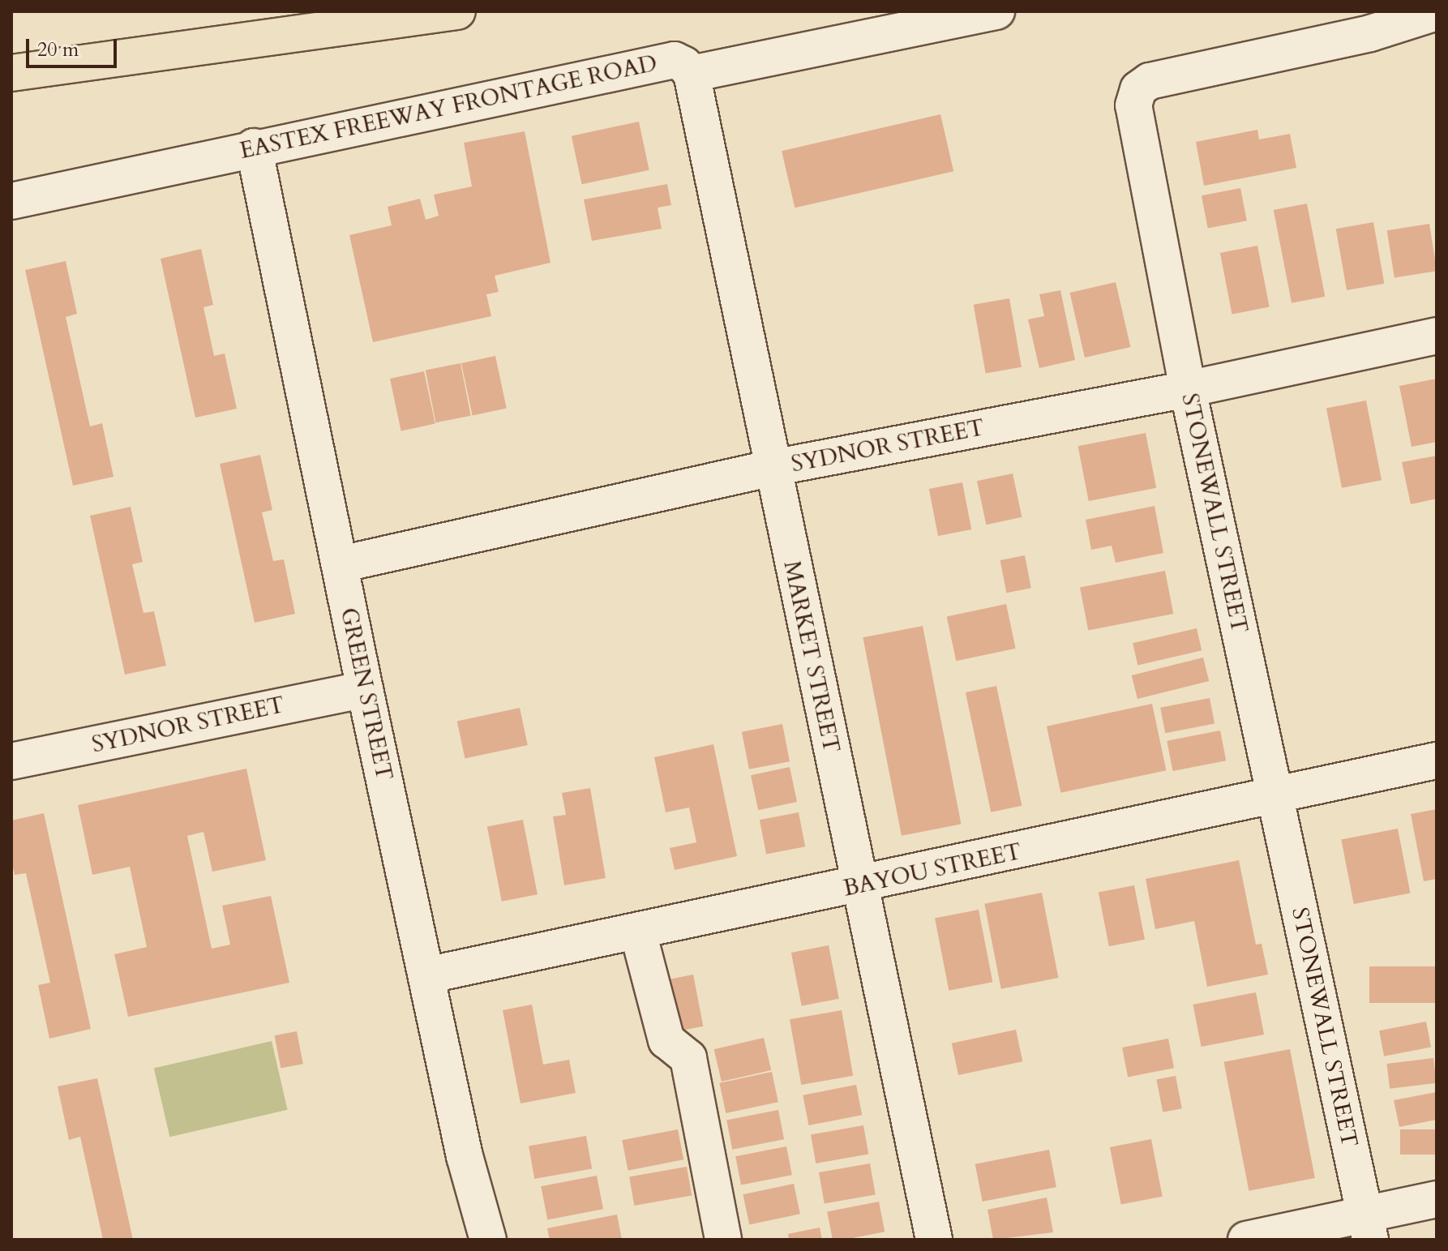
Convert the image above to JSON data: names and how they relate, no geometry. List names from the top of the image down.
{
  "streets": {
    "street": [
      "EASTEX FREEWAY FRONTAGE ROAD",
      "SYDNOR STREET",
      "STONEWALL STREET",
      "MARKET STREET",
      "GREEN STREET",
      "BAYOU STREET"
    ]
  },
  "crossings": [
    ["EASTEX FREEWAY FRONTAGE ROAD", "MARKET STREET"],
    ["EASTEX FREEWAY FRONTAGE ROAD", "GREEN STREET"],
    ["SYDNOR STREET", "STONEWALL STREET"],
    ["SYDNOR STREET", "MARKET STREET"],
    ["SYDNOR STREET", "GREEN STREET"],
    ["STONEWALL STREET", "BAYOU STREET"],
    ["MARKET STREET", "BAYOU STREET"],
    ["GREEN STREET", "BAYOU STREET"]
  ],
  "scale_bar": "20 m"
}
